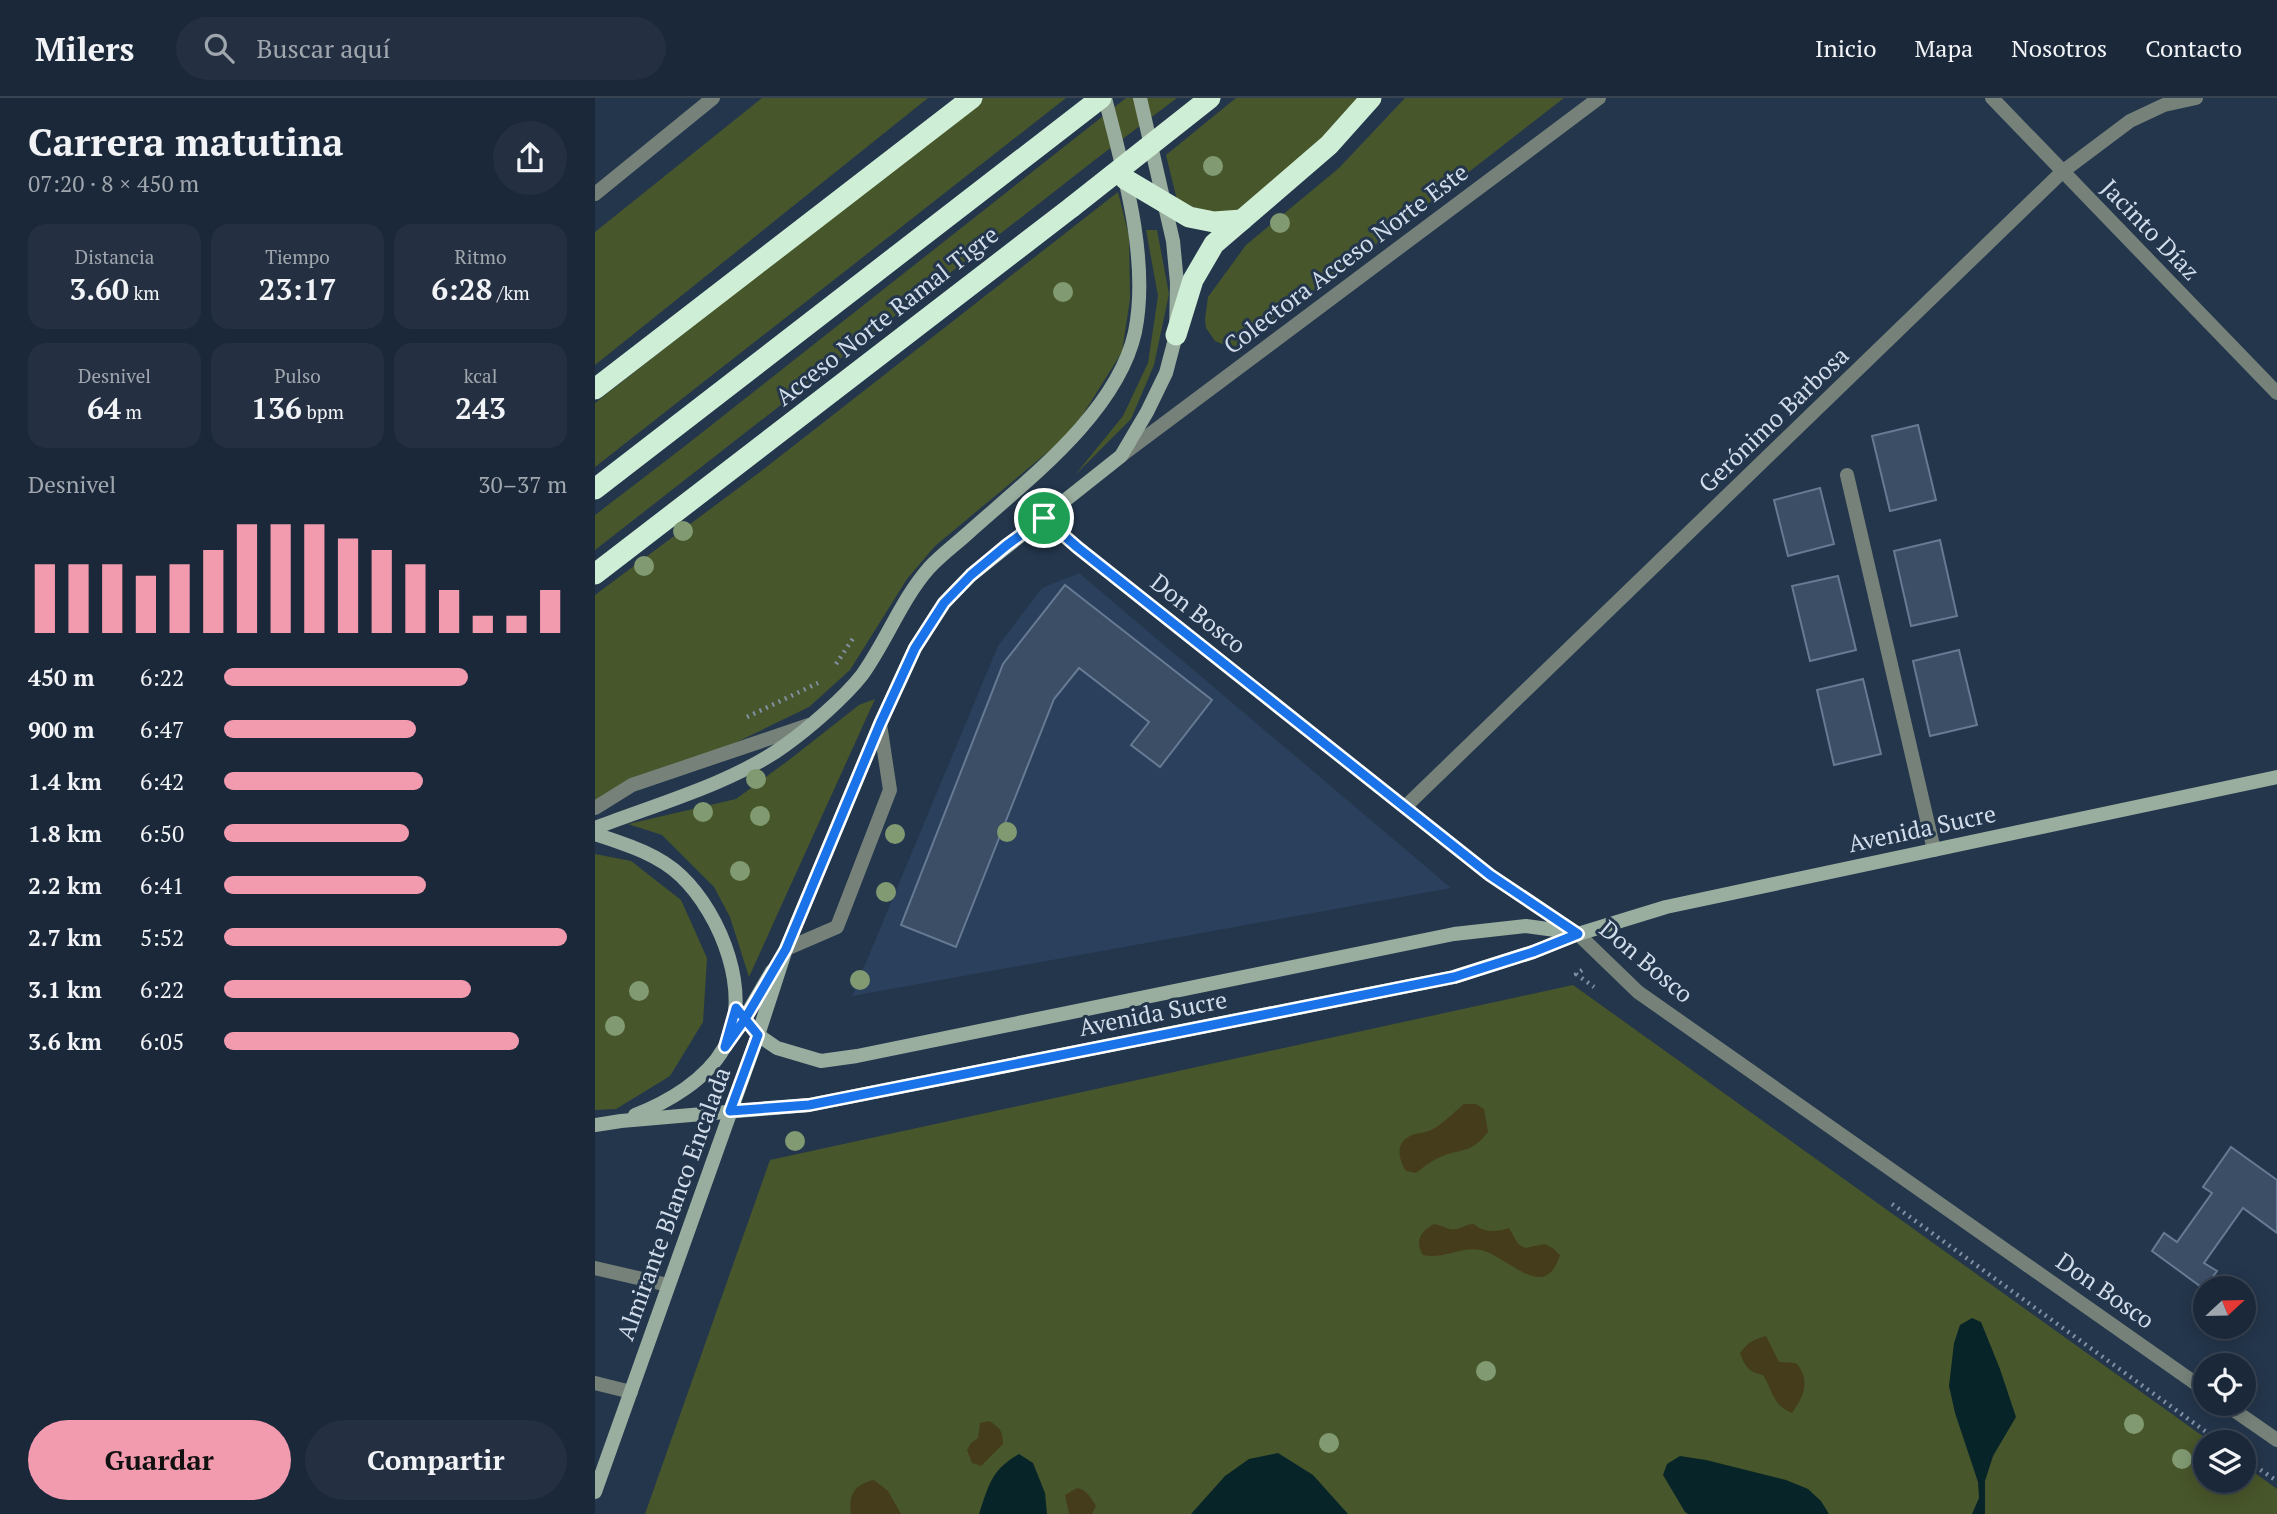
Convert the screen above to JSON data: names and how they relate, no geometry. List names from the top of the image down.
{
  "streets": {
    "highway": ["Acceso Norte Ramal Tigre"],
    "main road": ["Avenida Sucre", "Almirante Blanco Encalada"],
    "street": [
      "Jacinto Díaz",
      "Colectora Acceso Norte Este",
      "Gerónimo Barbosa",
      "Don Bosco"
    ]
  },
  "crossings": [
    ["Jacinto Díaz", "Gerónimo Barbosa"],
    ["Colectora Acceso Norte Este", "Almirante Blanco Encalada"],
    ["Gerónimo Barbosa", "Don Bosco"],
    ["Don Bosco", "Avenida Sucre"],
    ["Don Bosco", "Almirante Blanco Encalada"],
    ["Avenida Sucre", "Almirante Blanco Encalada"]
  ],
  "north": "right",
  "page": {
    "header": "Milers",
    "search": "Buscar aquí",
    "nav": [
      "Inicio",
      "Mapa",
      "Nosotros",
      "Contacto"
    ],
    "heading": ["Carrera matutina", "07:20 · 8 × 450 m"],
    "stats": [
      ["Distancia", "3.60 km"],
      ["Tiempo", "23:17"],
      ["Ritmo", "6:28 /km"],
      ["Desnivel", "64 m"],
      ["Pulso", "136 bpm"],
      ["kcal", "243"]
    ],
    "chart": ["Desnivel", "30–37 m"],
    "list": [
      {
        "name": "450 m",
        "note": "6:22"
      },
      {
        "name": "900 m",
        "note": "6:47"
      },
      {
        "name": "1.4 km",
        "note": "6:42"
      },
      {
        "name": "1.8 km",
        "note": "6:50"
      },
      {
        "name": "2.2 km",
        "note": "6:41"
      },
      {
        "name": "2.7 km",
        "note": "5:52"
      },
      {
        "name": "3.1 km",
        "note": "6:22"
      },
      {
        "name": "3.6 km",
        "note": "6:05"
      }
    ],
    "buttons": ["Guardar", "Compartir"]
  }
}
